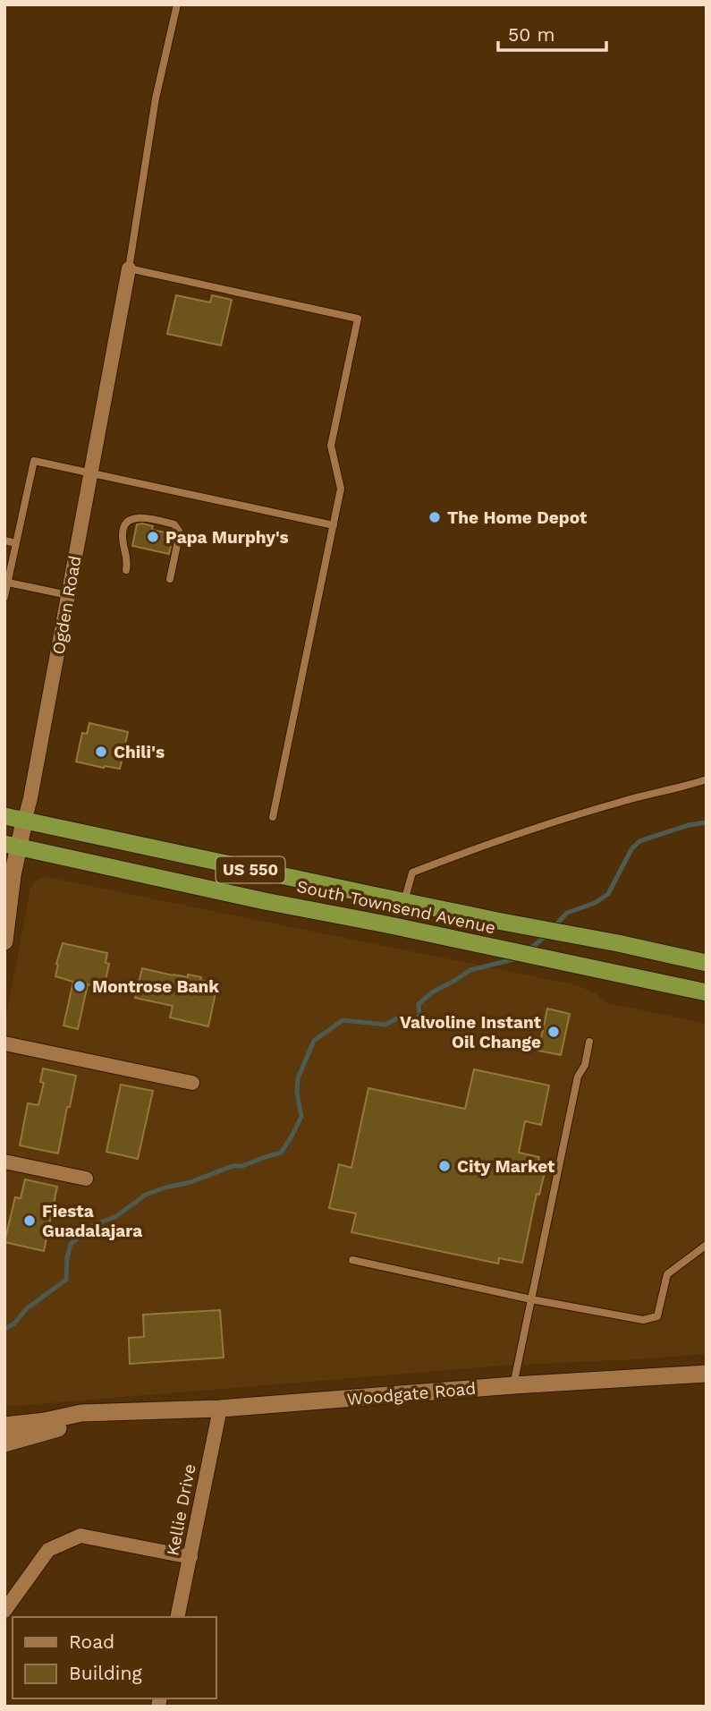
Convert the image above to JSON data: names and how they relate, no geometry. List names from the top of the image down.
{
  "streets": {
    "highway": ["US 550", "South Townsend Avenue"],
    "street": ["Ogden Road", "Woodgate Road", "Kellie Drive"]
  },
  "crossings": [
    ["Ogden Road", "South Townsend Avenue"],
    ["Woodgate Road", "Kellie Drive"]
  ],
  "places": [
    "The Home Depot",
    "Papa Murphy's",
    "Chili's",
    "Montrose Bank",
    "Valvoline Instant Oil Change",
    "City Market",
    "Fiesta Guadalajara"
  ],
  "legend": ["Road", "Building"],
  "scale_bar": "50 m"
}
